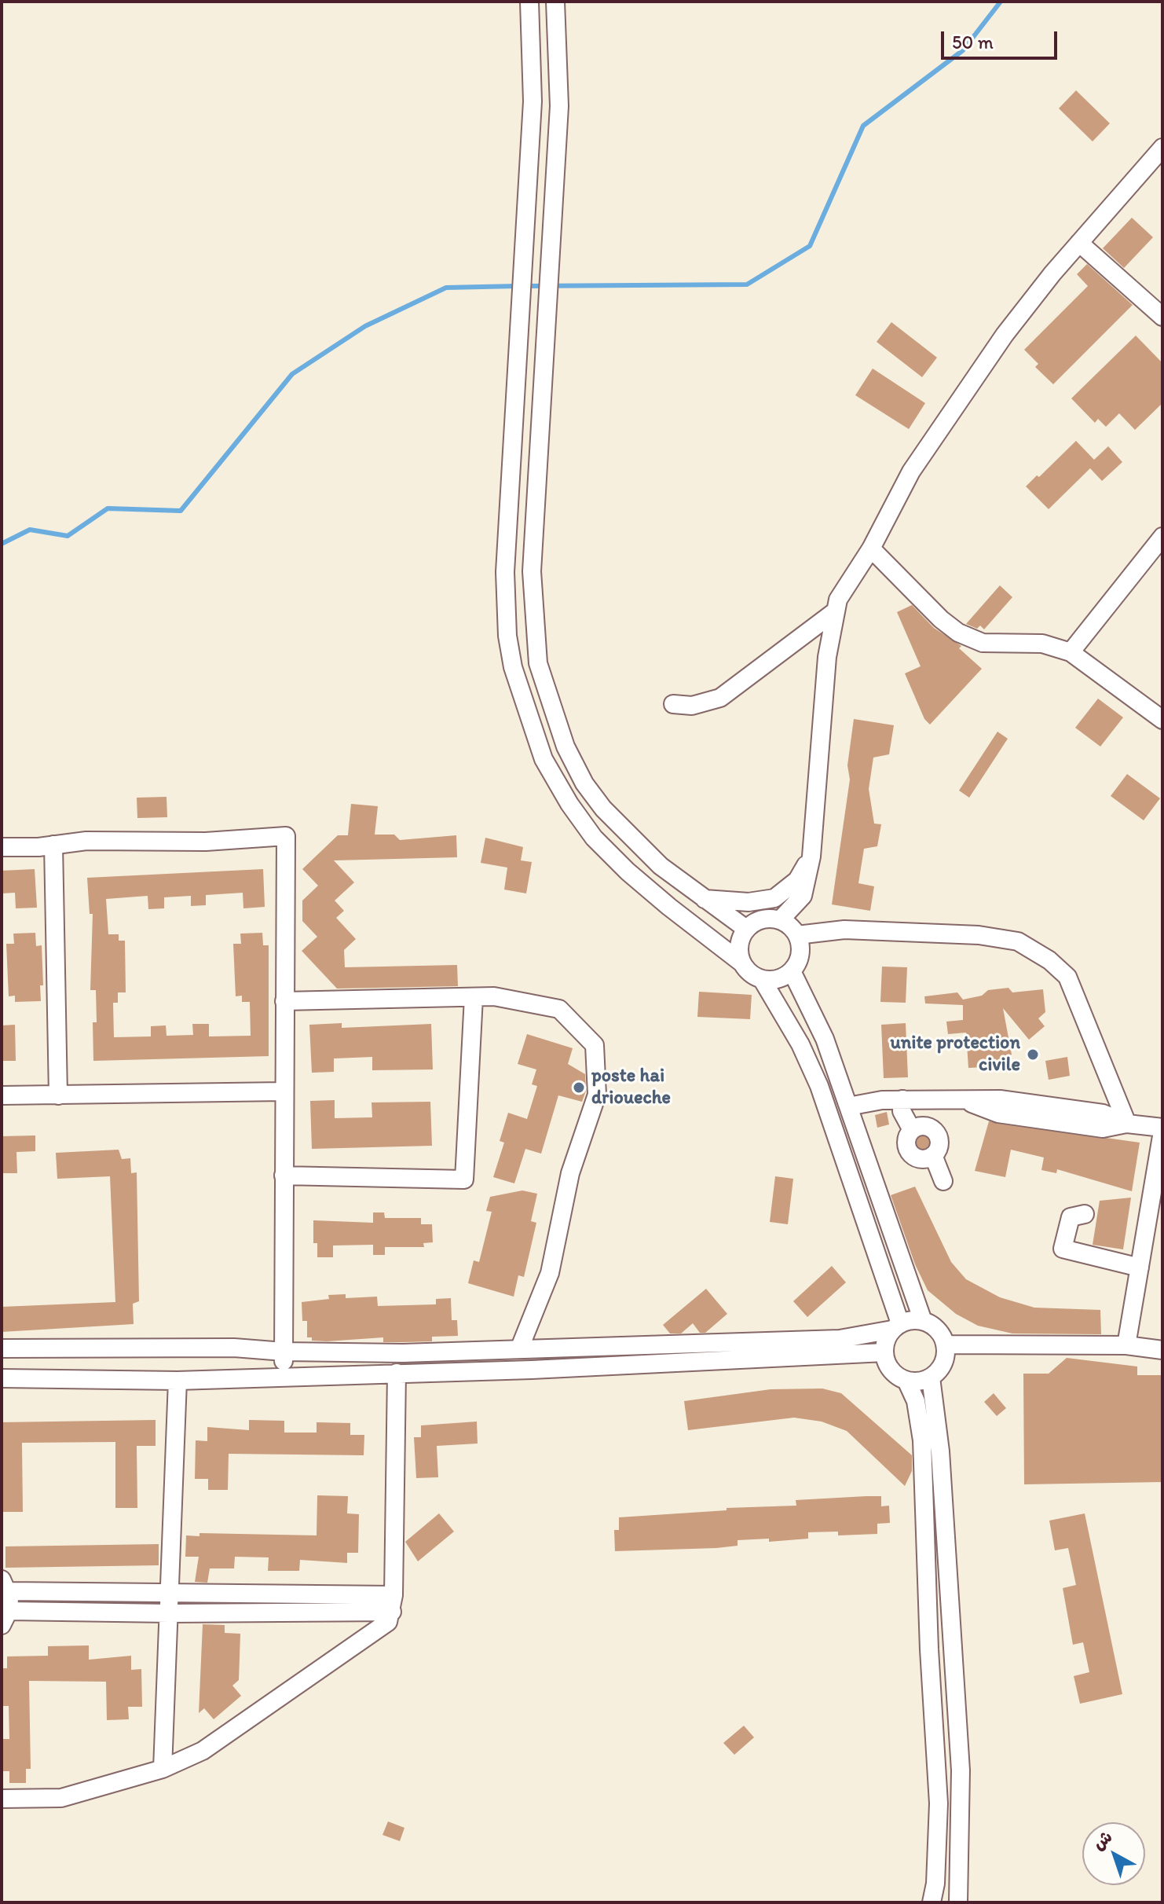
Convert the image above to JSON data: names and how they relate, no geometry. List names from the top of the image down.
{
  "places": ["unite protection civile", "poste hai drioueche"],
  "scale_bar": "50 m",
  "north": "top left"
}
